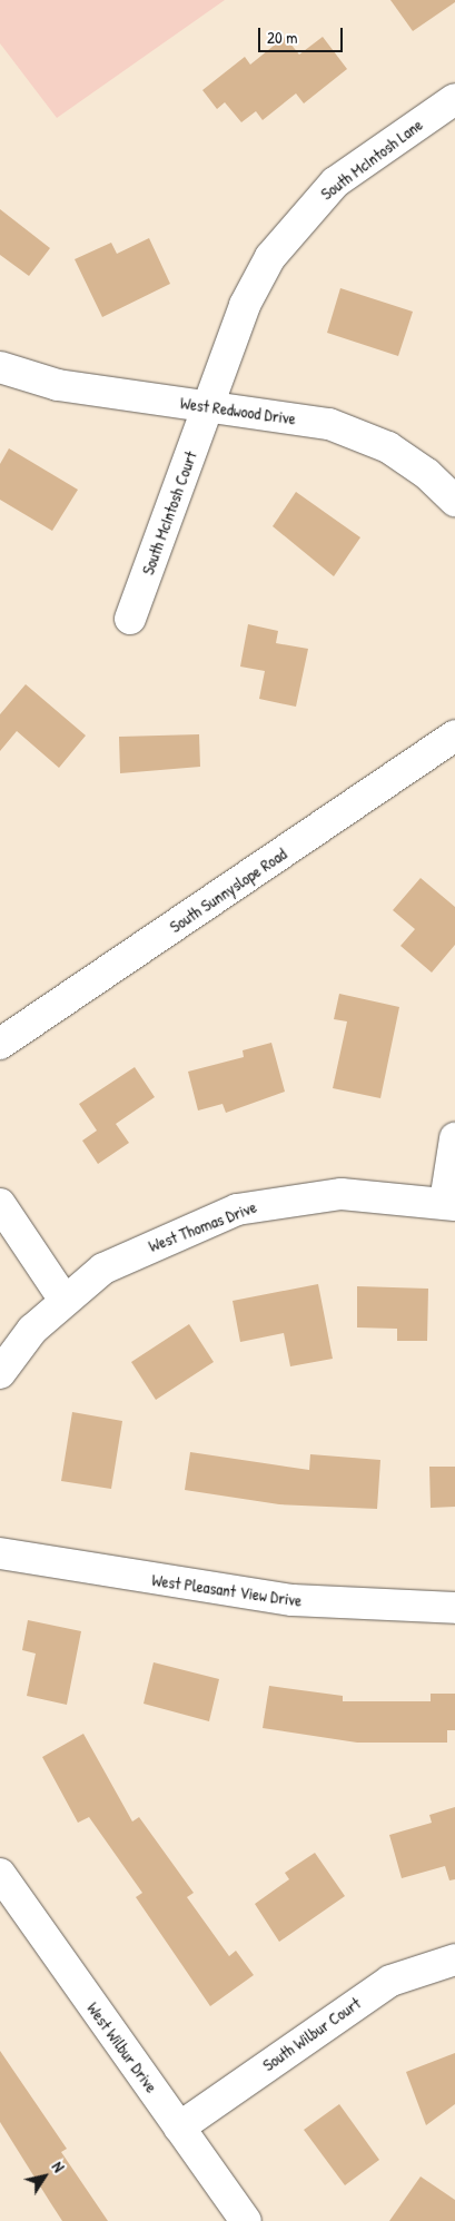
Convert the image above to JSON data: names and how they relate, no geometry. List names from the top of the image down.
{
  "streets": {
    "street": [
      "South McIntosh Lane",
      "West Redwood Drive",
      "South McIntosh Court",
      "South Sunnyslope Road",
      "West Thomas Drive",
      "West Pleasant View Drive",
      "South Wilbur Court",
      "West Wilbur Drive"
    ]
  },
  "crossings": [
    ["South McIntosh Lane", "West Redwood Drive"],
    ["South McIntosh Lane", "South McIntosh Court"],
    ["West Redwood Drive", "South McIntosh Court"],
    ["South Wilbur Court", "West Wilbur Drive"]
  ],
  "scale_bar": "20 m",
  "north": "top right"
}
